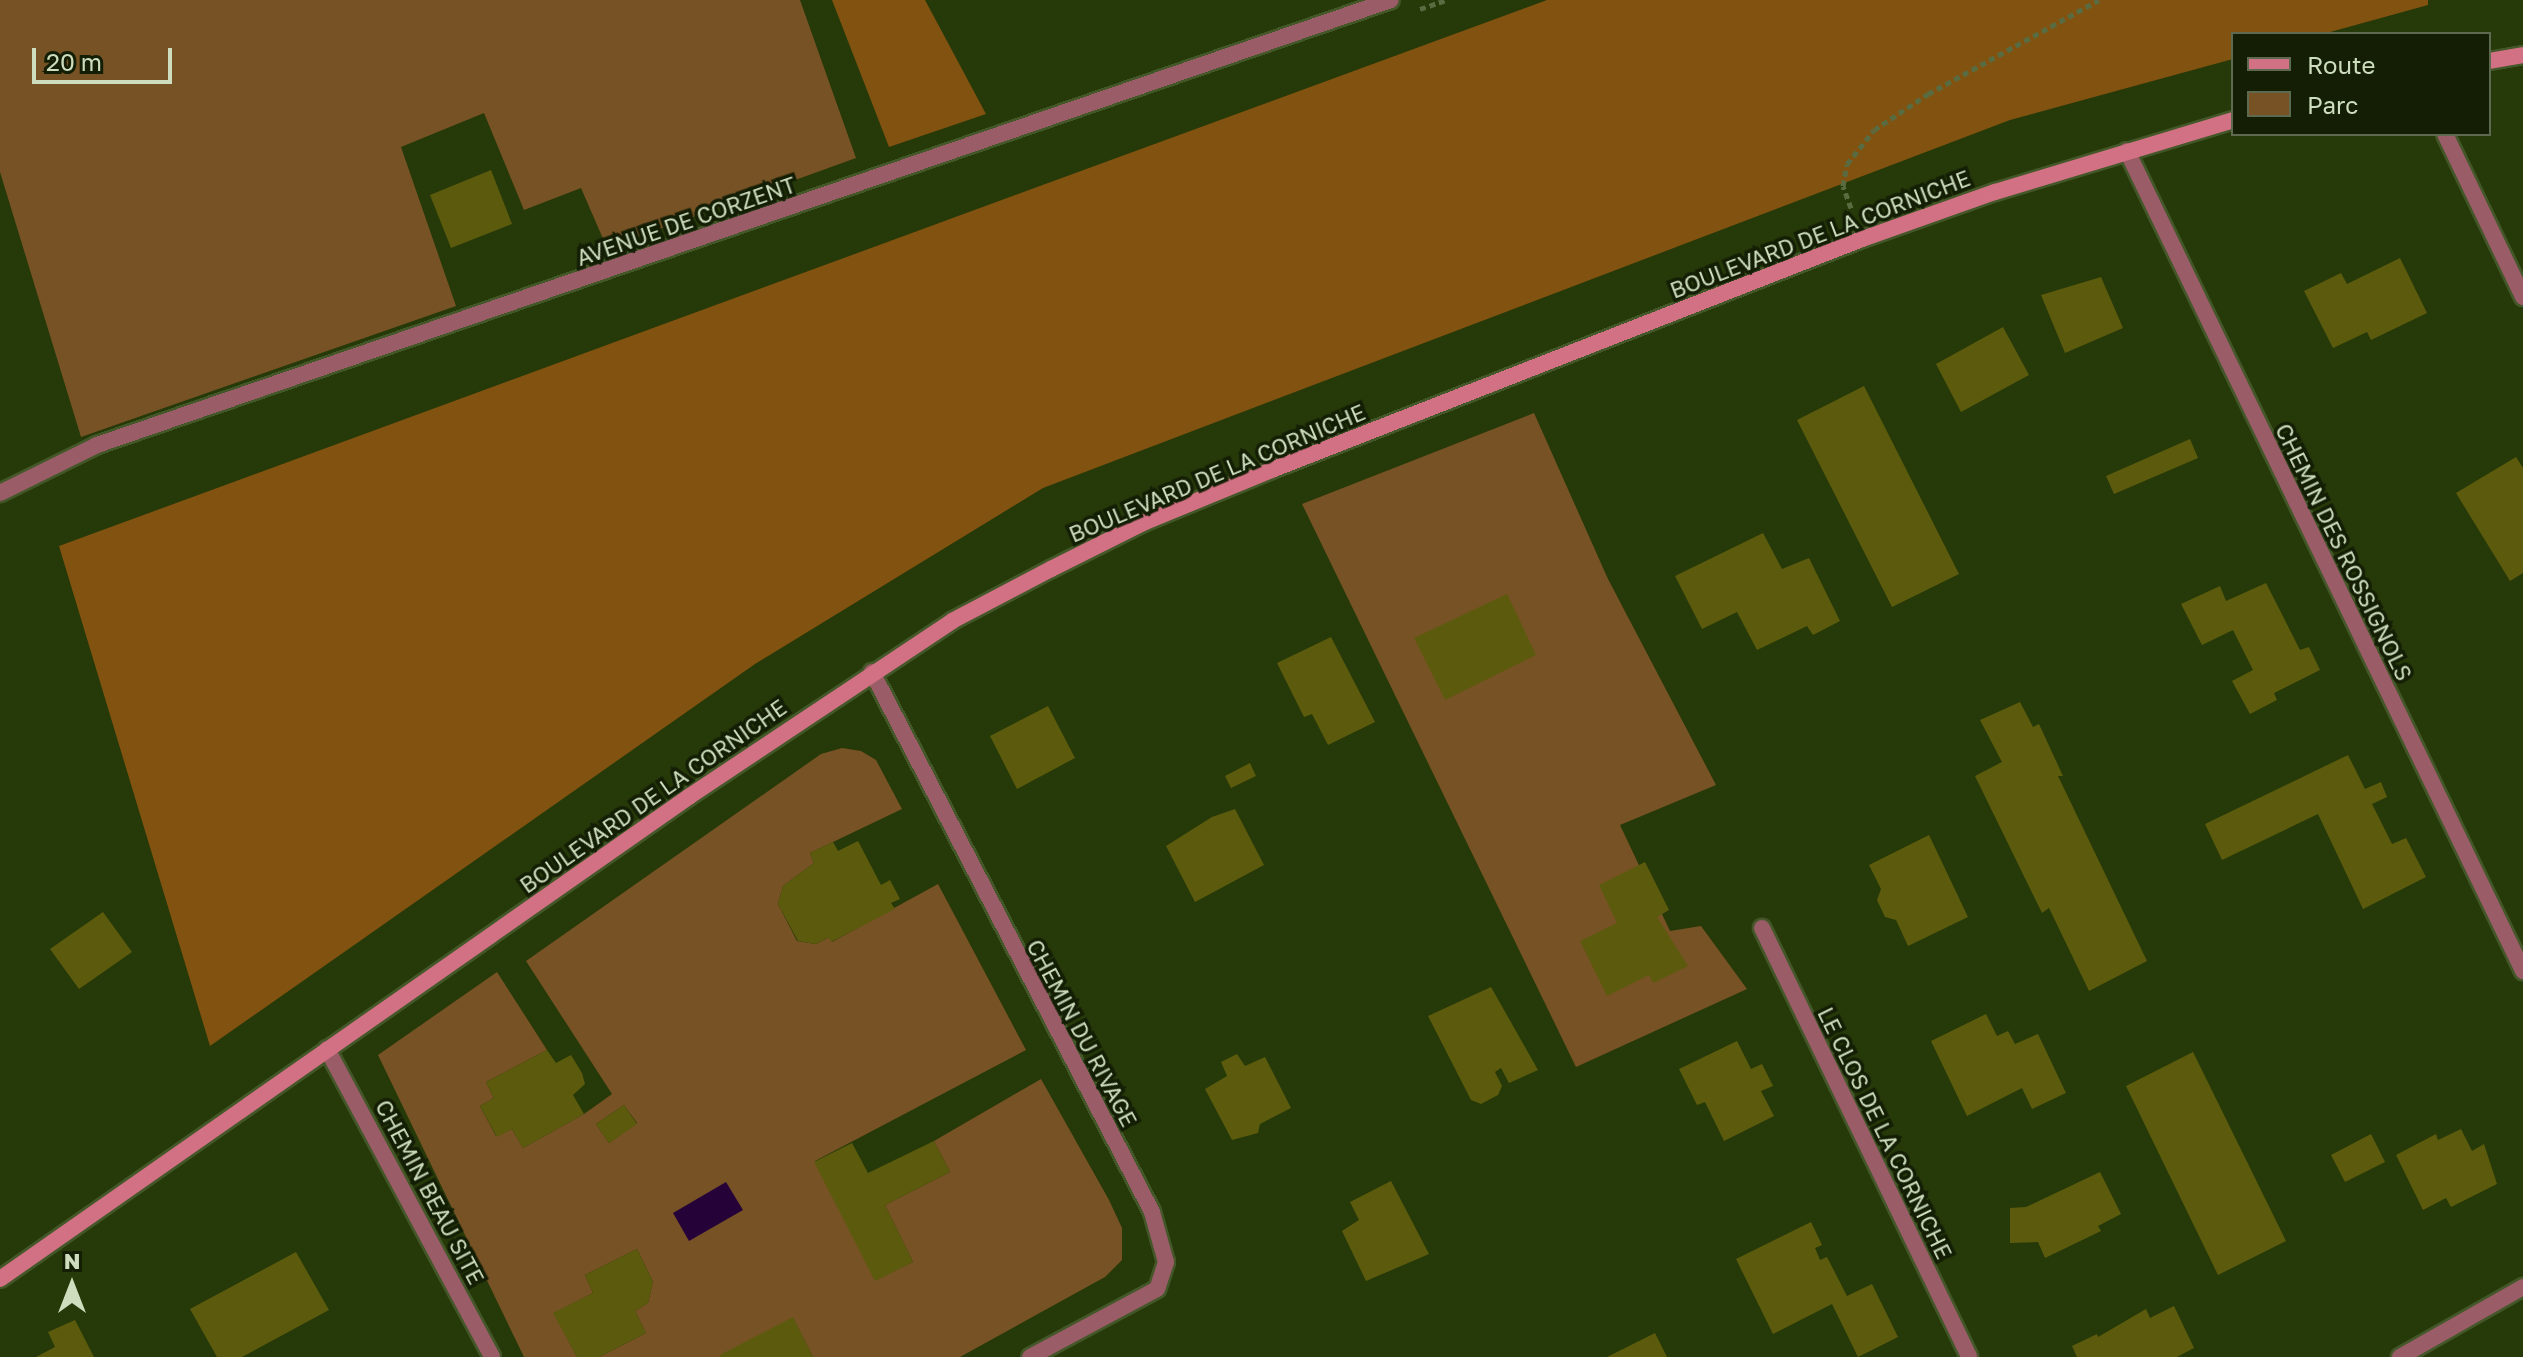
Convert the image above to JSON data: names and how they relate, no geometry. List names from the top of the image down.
{
  "streets": {
    "street": [
      "AVENUE DE CORZENT",
      "BOULEVARD DE LA CORNICHE",
      "CHEMIN DES ROSSIGNOLS",
      "CHEMIN DU RIVAGE",
      "LE CLOS DE LA CORNICHE",
      "CHEMIN BEAU SITE"
    ]
  },
  "crossings": [
    ["BOULEVARD DE LA CORNICHE", "CHEMIN DES ROSSIGNOLS"],
    ["BOULEVARD DE LA CORNICHE", "CHEMIN DU RIVAGE"],
    ["BOULEVARD DE LA CORNICHE", "CHEMIN BEAU SITE"]
  ],
  "legend": ["Route", "Parc"],
  "scale_bar": "20 m",
  "north": "top"
}
